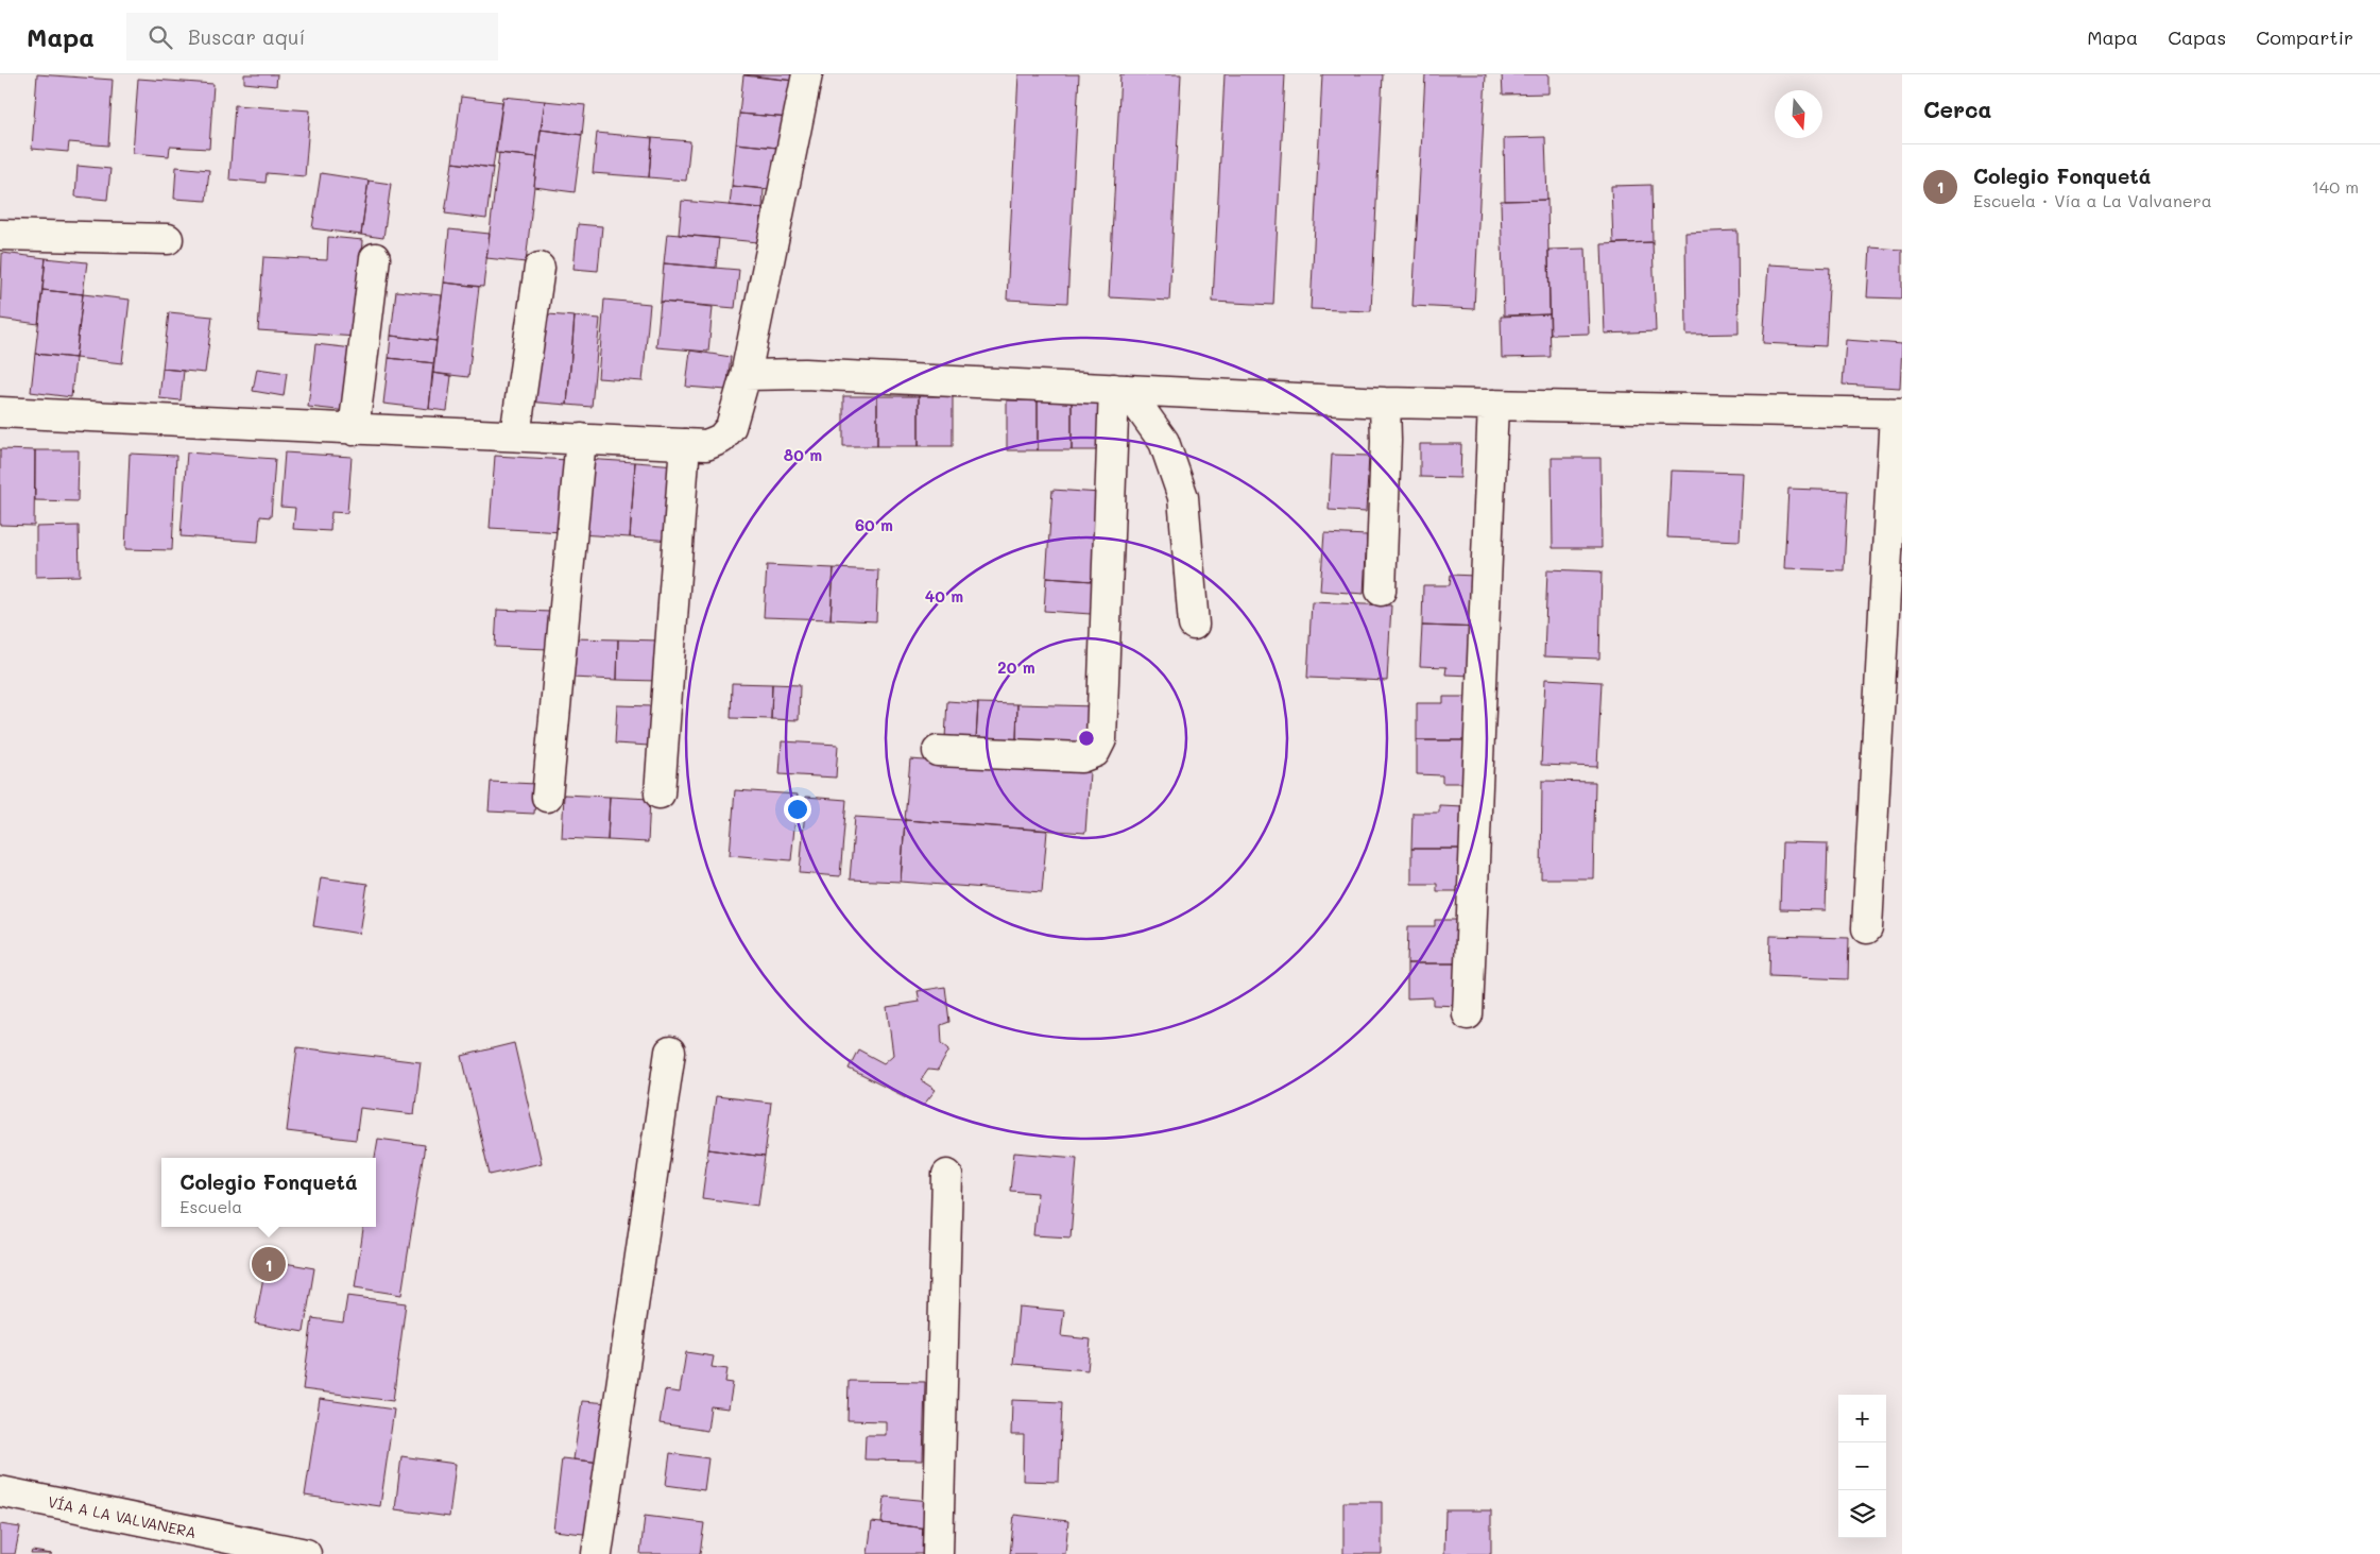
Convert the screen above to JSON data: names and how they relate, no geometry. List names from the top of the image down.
{
  "streets": {
    "street": ["VÍA A LA VALVANERA"]
  },
  "north": "bottom",
  "page": {
    "header": "Mapa",
    "search": "Buscar aquí",
    "nav": ["Mapa", "Capas", "Compartir"],
    "heading": "Cerca",
    "list": [
      {
        "mark": "1",
        "name": "Colegio Fonquetá",
        "note": "Escuela · Vía a La Valvanera",
        "value": "140 m"
      }
    ],
    "popup": ["Colegio Fonquetá", "Escuela"],
    "pins": "1",
    "map_buttons": ["+", "−"]
  },
  "rings": [
    "80 m",
    "60 m",
    "40 m",
    "20 m"
  ]
}
